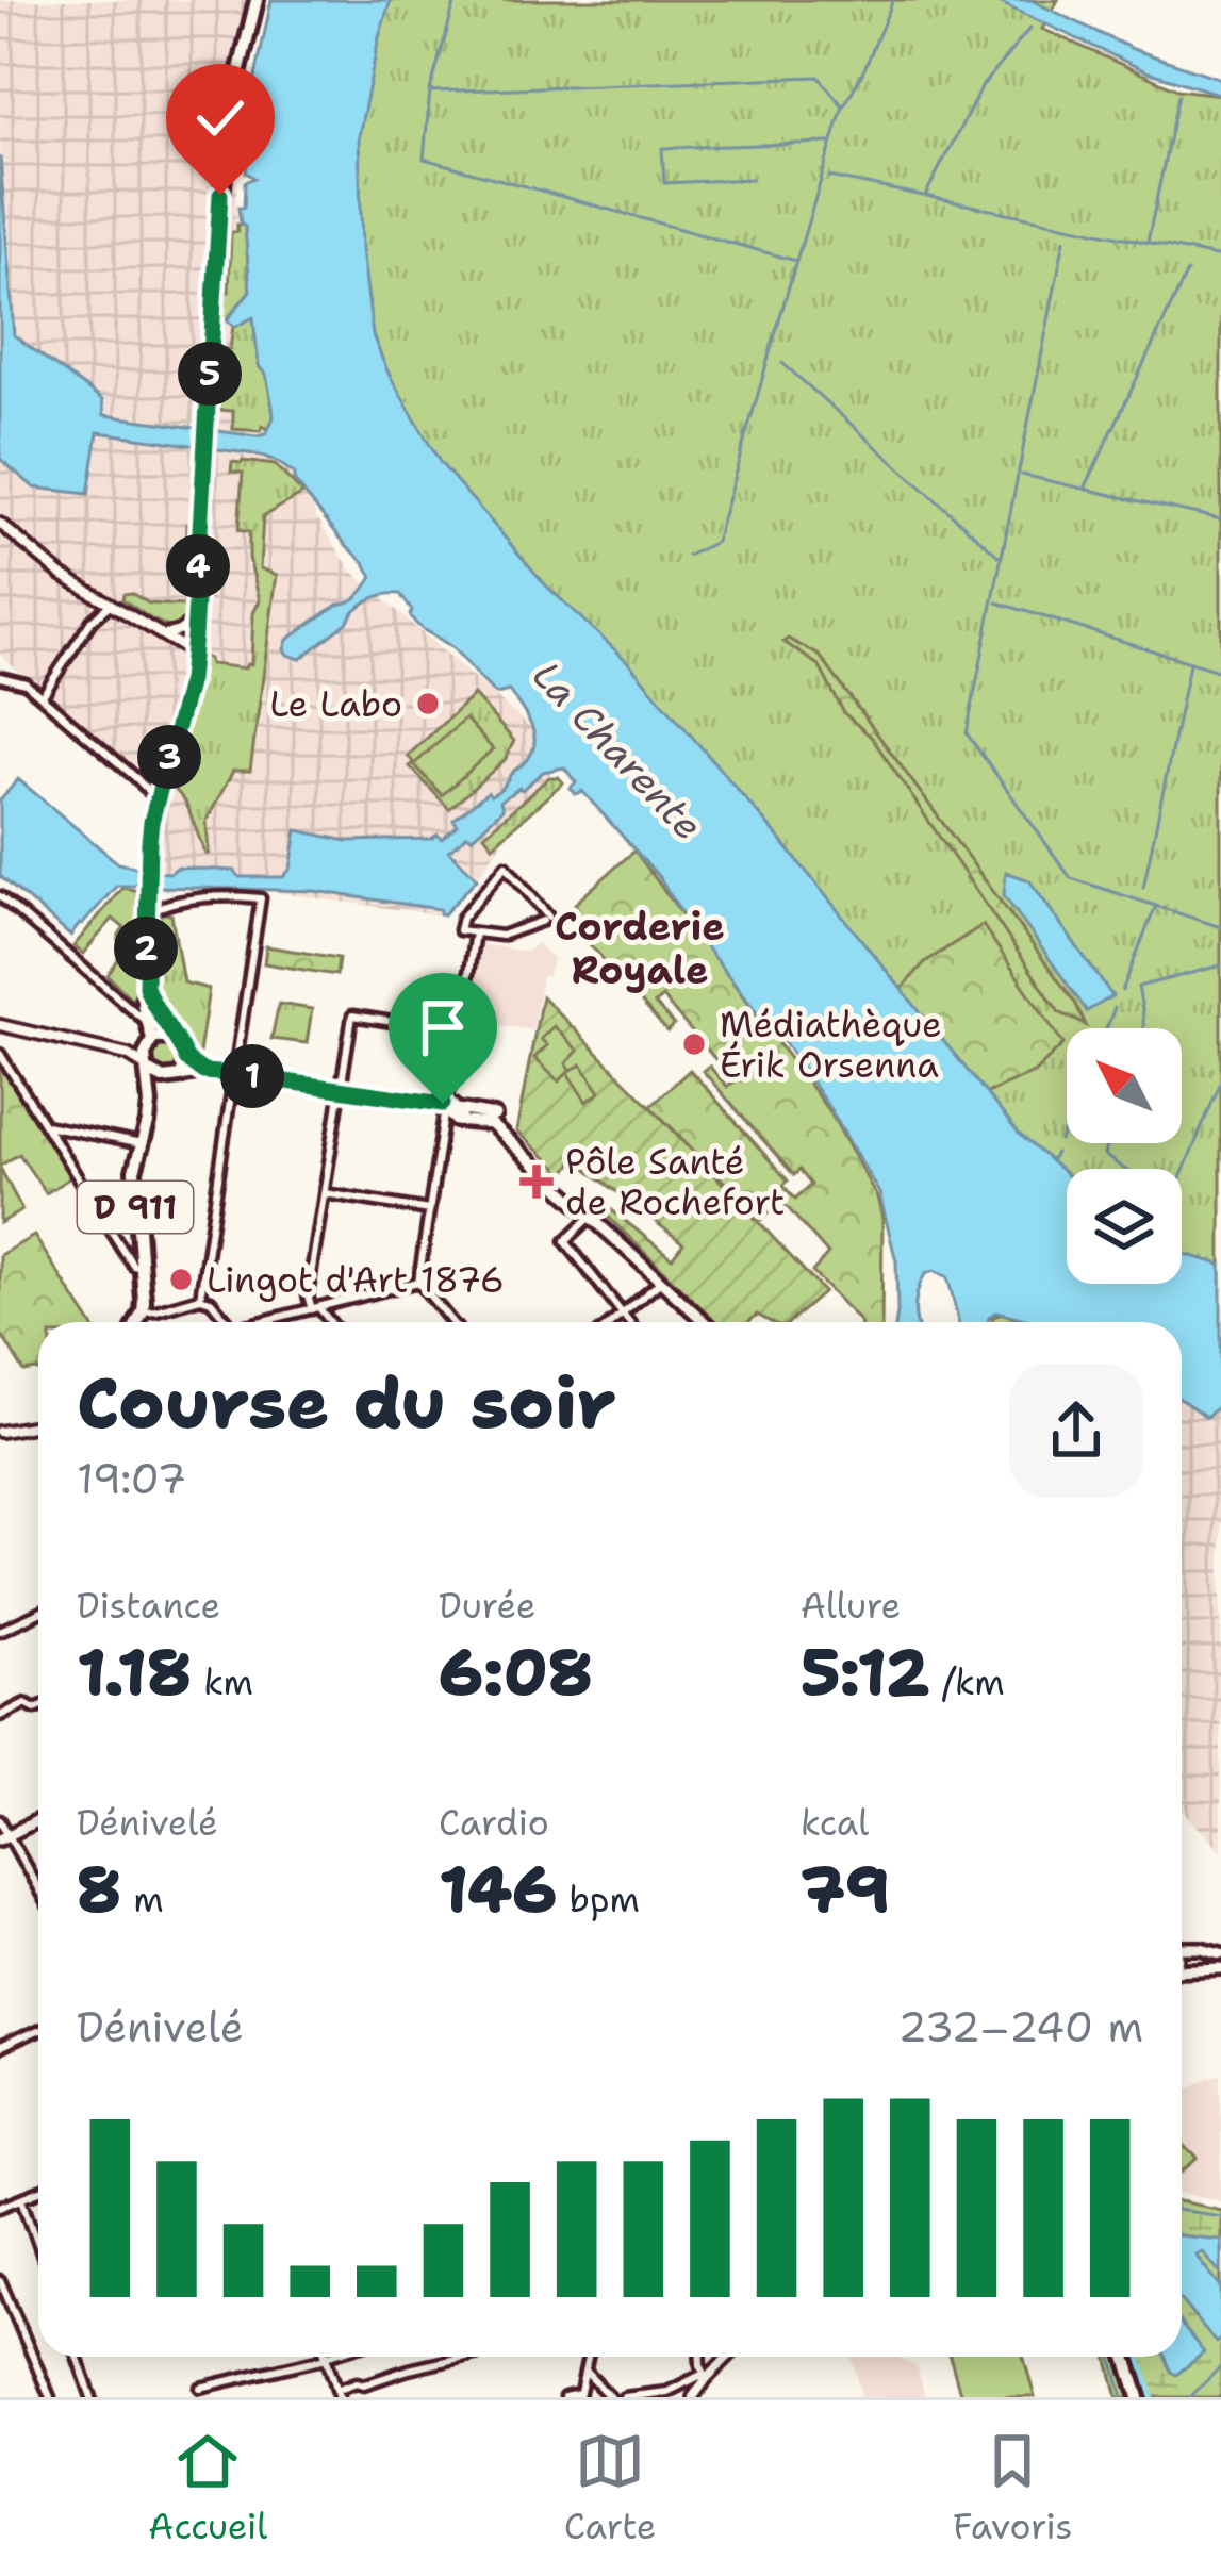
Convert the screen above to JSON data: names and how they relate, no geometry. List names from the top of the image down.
{
  "streets": {
    "main road": ["D 911"]
  },
  "districts": ["Corderie Royale"],
  "water": ["La Charente"],
  "places": {
    "other": ["Le Labo", "Médiathèque Érik Orsenna", "Lingot d'Art 1876"],
    "health": ["Pôle Santé de Rochefort"]
  },
  "north": "top left",
  "page": {
    "pins": [
      "5",
      "4",
      "3",
      "2",
      "1"
    ],
    "heading": ["Course du soir", "19:07"],
    "stats": [
      ["Distance", "1.18 km"],
      ["Durée", "6:08"],
      ["Allure", "5:12 /km"],
      ["Dénivelé", "8 m"],
      ["Cardio", "146 bpm"],
      ["kcal", "79"]
    ],
    "chart": ["Dénivelé", "232–240 m"],
    "tabs": ["Accueil", "Carte", "Favoris"]
  }
}
